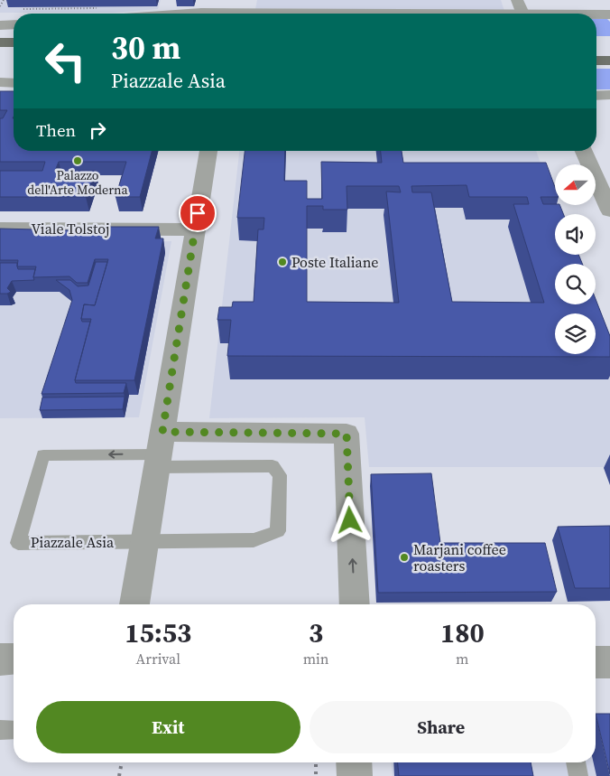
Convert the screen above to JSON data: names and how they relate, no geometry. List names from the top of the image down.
{
  "streets": {
    "street": ["Viale Tolstoj", "Piazzale Asia"]
  },
  "places": ["Palazzo dell'Arte Moderna", "Poste Italiane", "Marjani coffee roasters"],
  "north": "left",
  "page": {
    "turn": ["30 m", "Piazzale Asia"],
    "then": "Then",
    "eta": [
      "15:53",
      "Arrival",
      "3",
      "min",
      "180",
      "m"
    ],
    "buttons": ["Exit", "Share"]
  }
}
